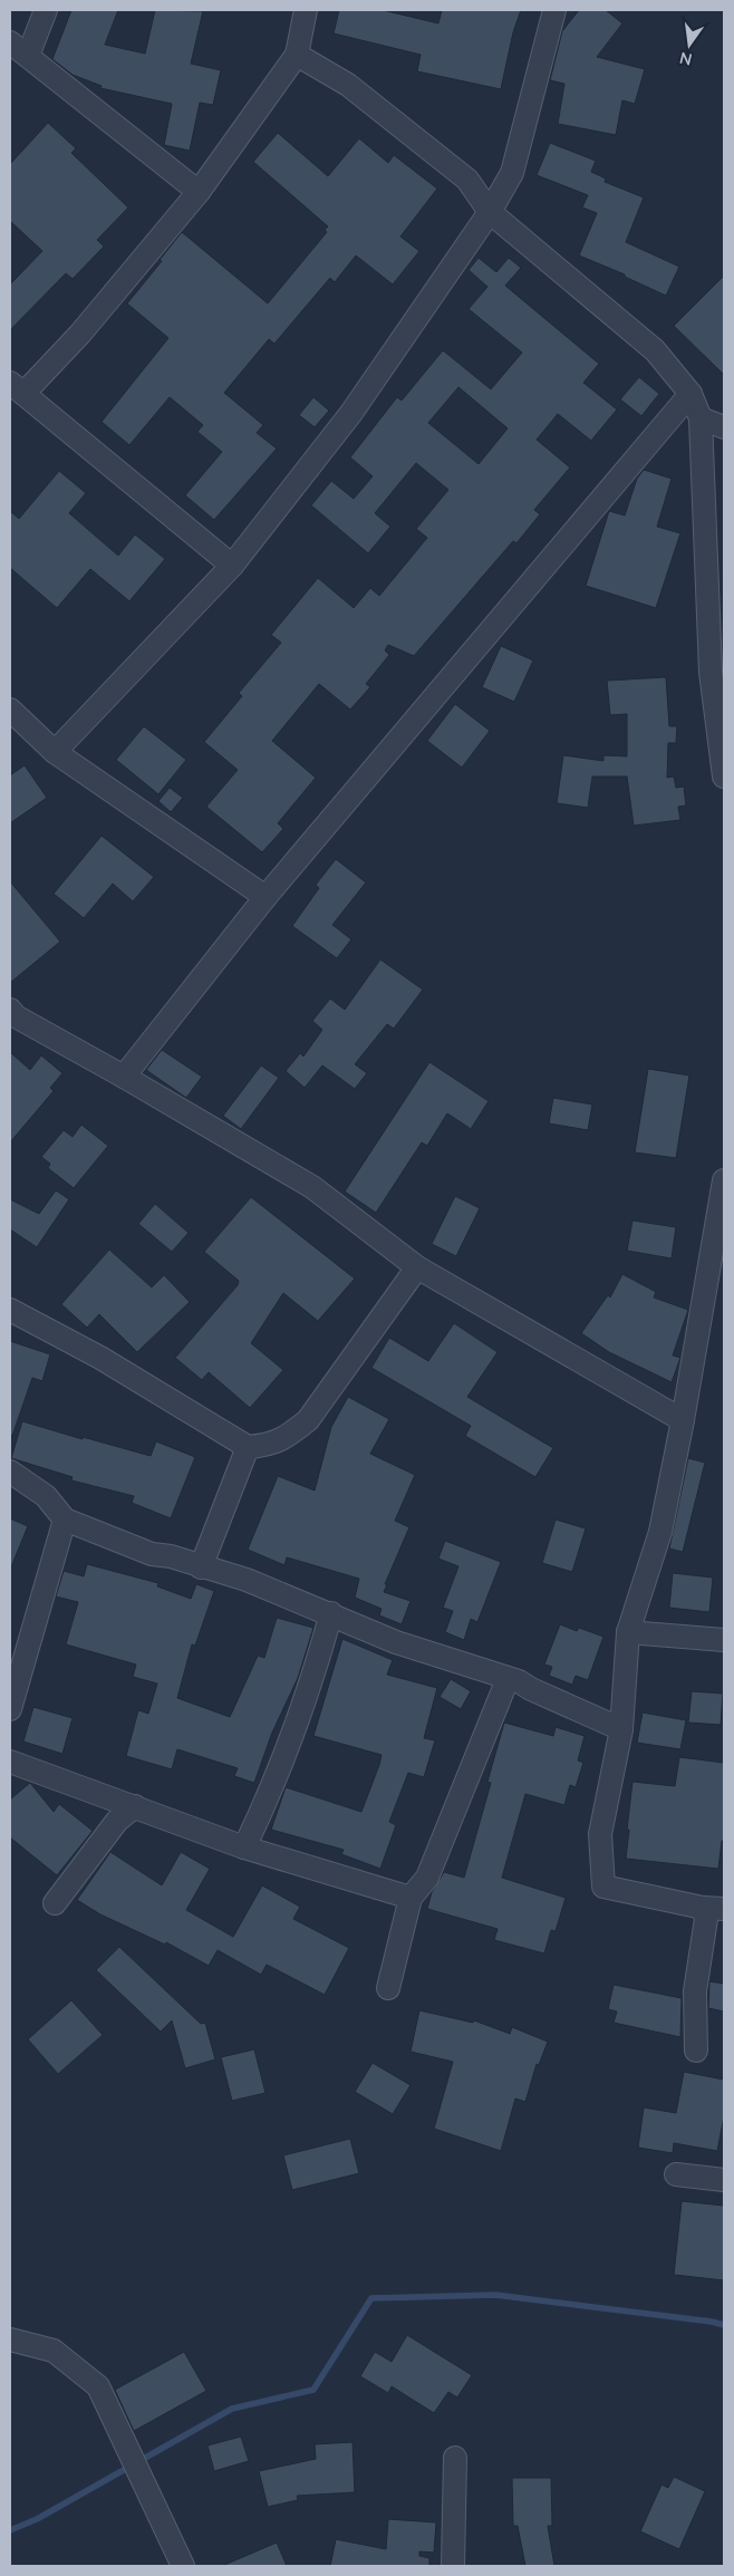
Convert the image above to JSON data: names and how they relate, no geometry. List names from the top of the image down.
{
  "north": "bottom"
}
